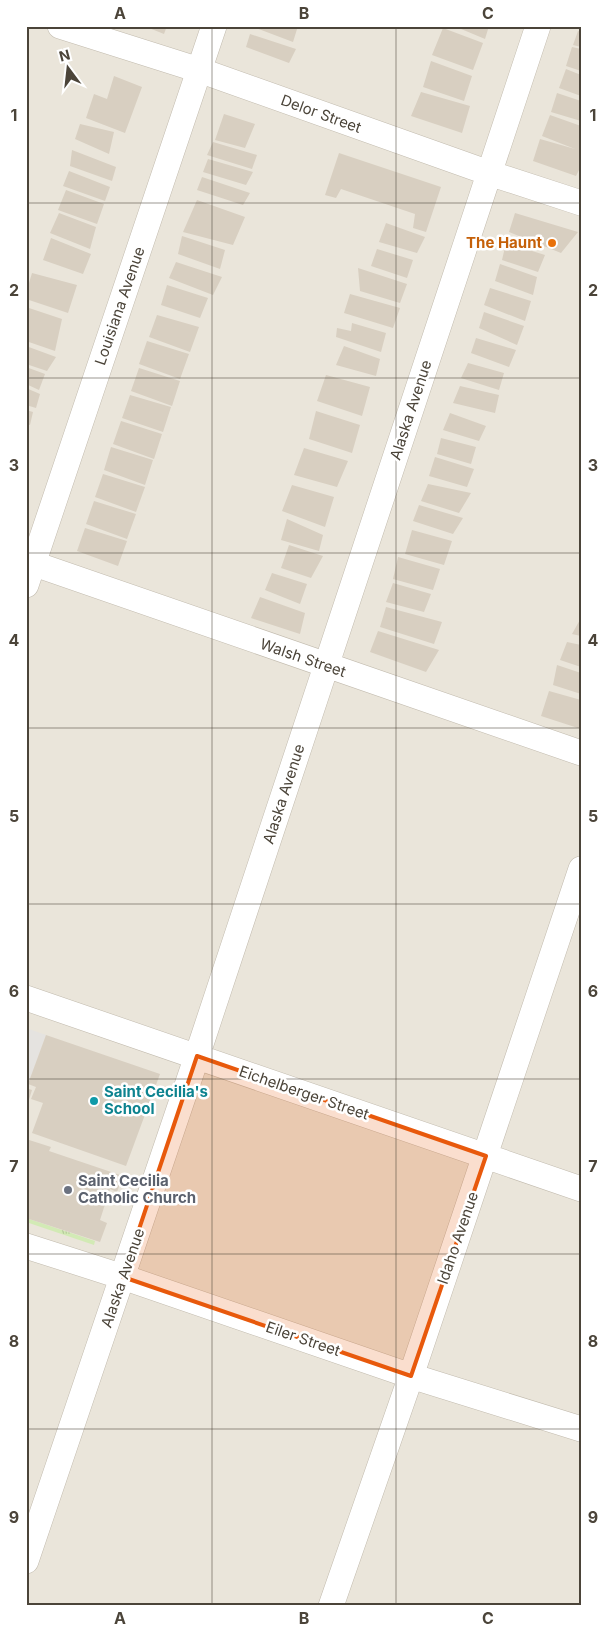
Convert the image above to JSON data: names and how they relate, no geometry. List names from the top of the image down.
{
  "streets": {
    "street": [
      "Delor Street",
      "Louisiana Avenue",
      "Alaska Avenue",
      "Walsh Street",
      "Eichelberger Street",
      "Idaho Avenue",
      "Eiler Street"
    ]
  },
  "crossings": [
    ["Delor Street", "Louisiana Avenue"],
    ["Delor Street", "Alaska Avenue"],
    ["Louisiana Avenue", "Walsh Street"],
    ["Alaska Avenue", "Walsh Street"],
    ["Alaska Avenue", "Eichelberger Street"],
    ["Alaska Avenue", "Eiler Street"],
    ["Eichelberger Street", "Idaho Avenue"],
    ["Idaho Avenue", "Eiler Street"]
  ],
  "places": ["The Haunt", "Saint Cecilia's School", "Saint Cecilia Catholic Church"],
  "north": "top",
  "grid": {
    "columns": ["A", "B", "C"],
    "rows": [
      "1",
      "2",
      "3",
      "4",
      "5",
      "6",
      "7",
      "8",
      "9"
    ]
  }
}
